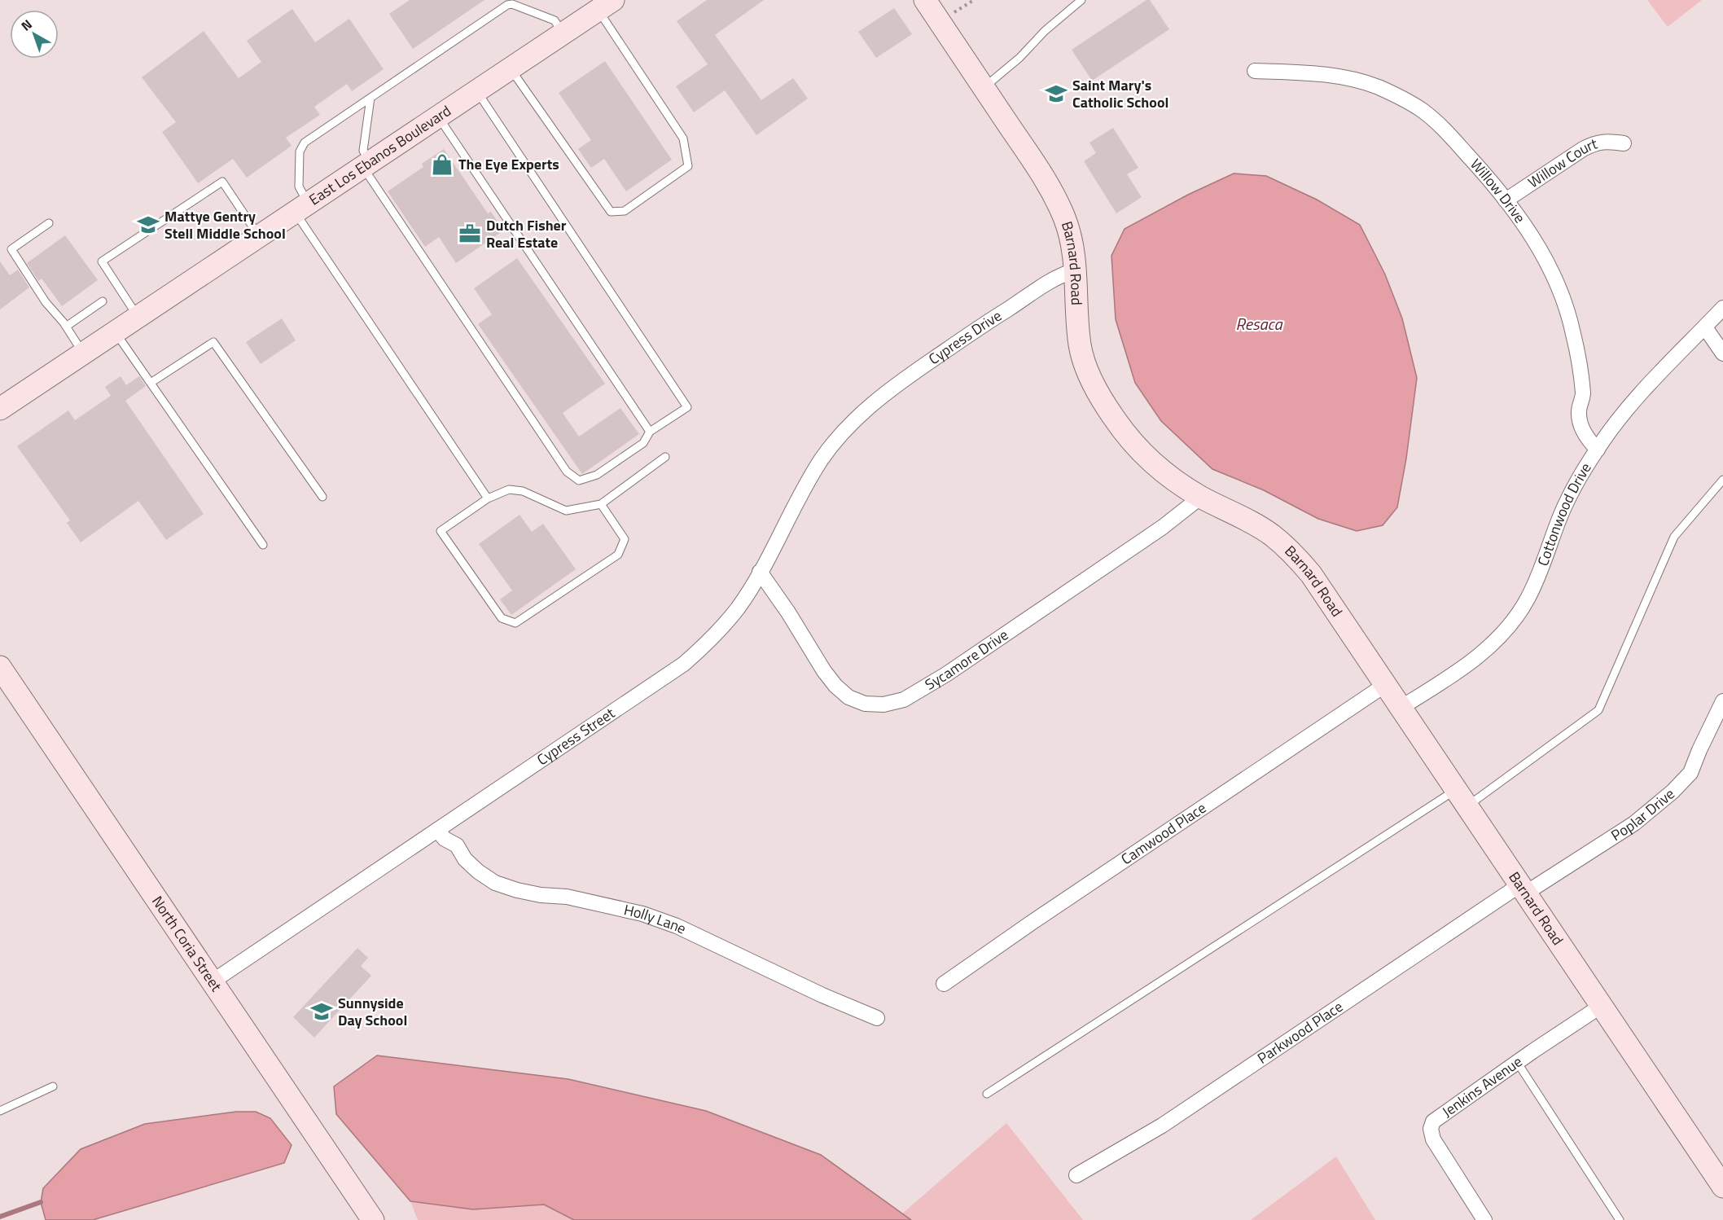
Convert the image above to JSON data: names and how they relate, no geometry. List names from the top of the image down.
{
  "streets": {
    "street": [
      "East Los Ebanos Boulevard",
      "Willow Court",
      "Willow Drive",
      "Barnard Road",
      "Cypress Drive",
      "Cottonwood Drive",
      "Sycamore Drive",
      "Cypress Street",
      "Poplar Drive",
      "Camwood Place",
      "Holly Lane",
      "North Coria Street",
      "Parkwood Place",
      "Jenkins Avenue"
    ]
  },
  "crossings": [
    ["Willow Court", "Willow Drive"],
    ["Willow Drive", "Cottonwood Drive"],
    ["Barnard Road", "Cypress Drive"],
    ["Barnard Road", "Cottonwood Drive"],
    ["Barnard Road", "Sycamore Drive"],
    ["Barnard Road", "Poplar Drive"],
    ["Barnard Road", "Camwood Place"],
    ["Barnard Road", "Parkwood Place"],
    ["Barnard Road", "Jenkins Avenue"],
    ["Cypress Drive", "Cypress Street"],
    ["Sycamore Drive", "Cypress Street"],
    ["Cypress Street", "Holly Lane"],
    ["Cypress Street", "North Coria Street"],
    ["Poplar Drive", "Parkwood Place"]
  ],
  "water": ["Resaca"],
  "places": {
    "school or university": ["Saint Mary's Catholic School", "Mattye Gentry Stell Middle School", "Sunnyside Day School"],
    "shop": ["The Eye Experts"],
    "office": ["Dutch Fisher Real Estate"]
  },
  "north": "top left"
}
